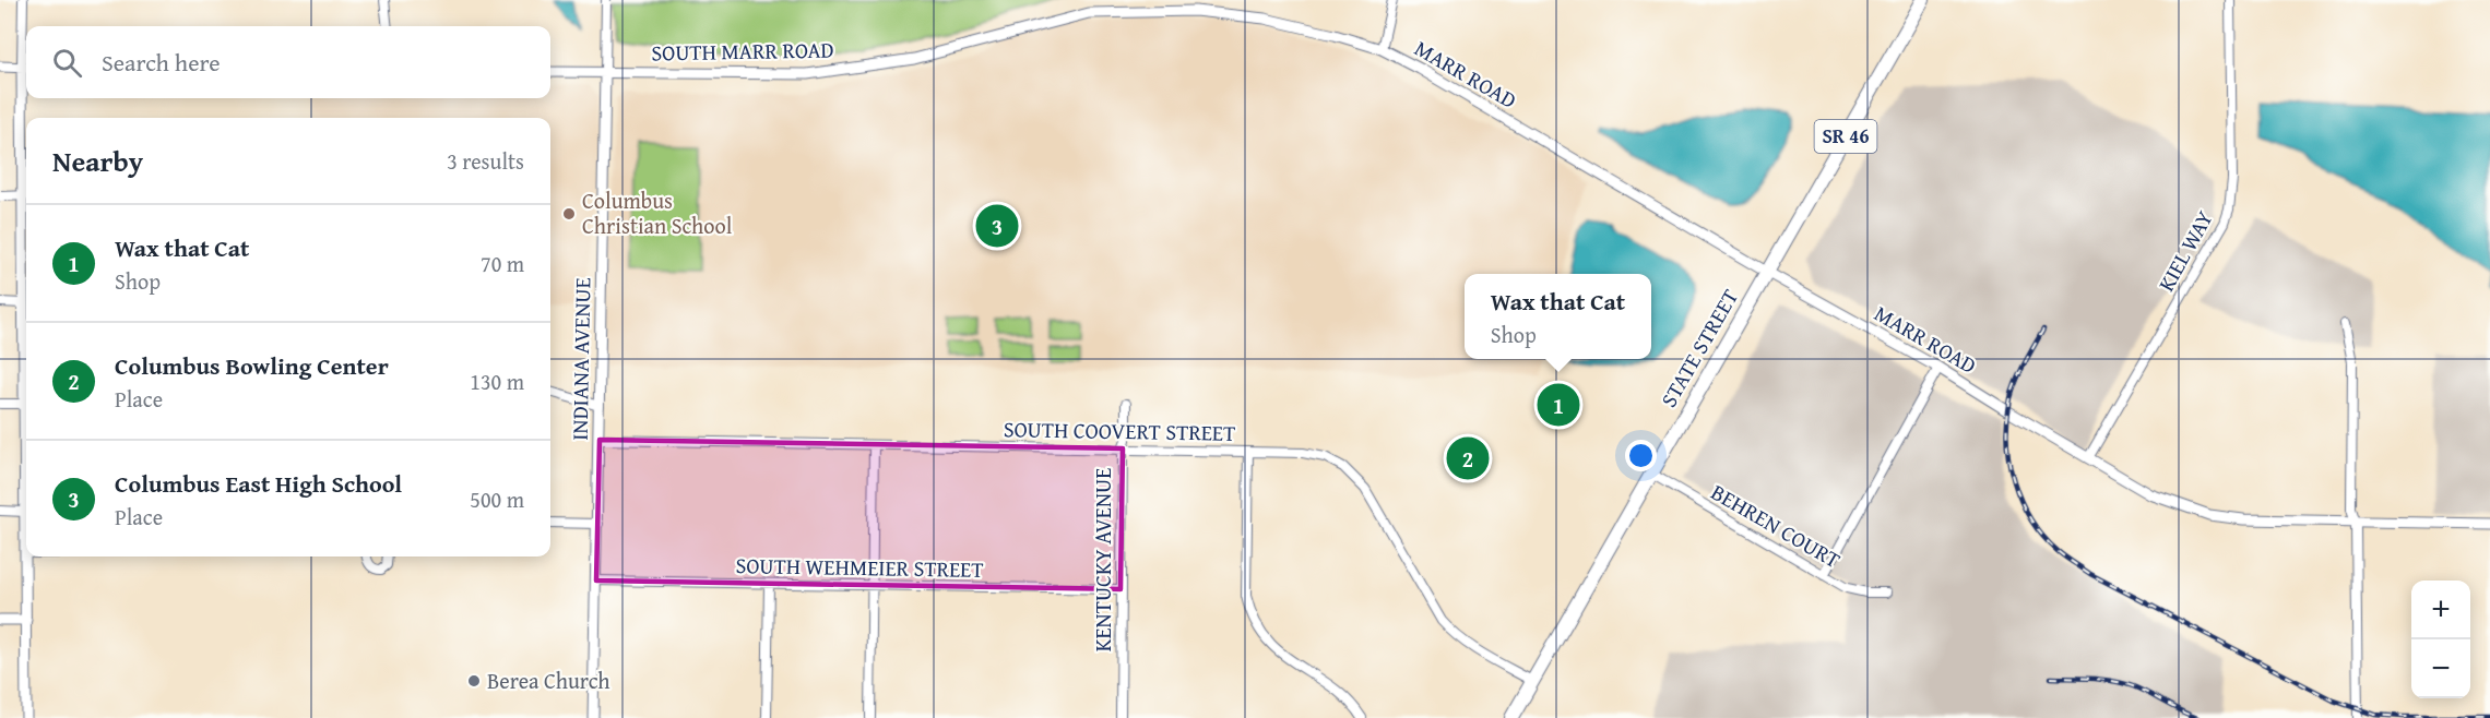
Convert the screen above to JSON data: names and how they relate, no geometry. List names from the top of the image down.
{
  "streets": {
    "highway": ["SR 46", "STATE STREET"],
    "street": [
      "SOUTH MARR ROAD",
      "MARR ROAD",
      "KIEL WAY",
      "INDIANA AVENUE",
      "SOUTH COOVERT STREET",
      "BEHREN COURT",
      "KENTUCKY AVENUE",
      "SOUTH WEHMEIER STREET"
    ]
  },
  "crossings": [
    ["SOUTH MARR ROAD", "MARR ROAD"],
    ["SOUTH MARR ROAD", "INDIANA AVENUE"],
    ["MARR ROAD", "KIEL WAY"],
    ["MARR ROAD", "STATE STREET"],
    ["STATE STREET", "SOUTH COOVERT STREET"],
    ["STATE STREET", "BEHREN COURT"],
    ["INDIANA AVENUE", "SOUTH COOVERT STREET"],
    ["INDIANA AVENUE", "SOUTH WEHMEIER STREET"],
    ["SOUTH COOVERT STREET", "KENTUCKY AVENUE"],
    ["KENTUCKY AVENUE", "SOUTH WEHMEIER STREET"]
  ],
  "places": ["Columbus Christian School", "Berea Church"],
  "page": {
    "search": "Search here",
    "heading": ["Nearby", "3 results"],
    "pins": ["3", "1", "2"],
    "list": [
      {
        "mark": "1",
        "name": "Wax that Cat",
        "note": "Shop",
        "value": "70 m"
      },
      {
        "mark": "2",
        "name": "Columbus Bowling Center",
        "note": "Place",
        "value": "130 m"
      },
      {
        "mark": "3",
        "name": "Columbus East High School",
        "note": "Place",
        "value": "500 m"
      }
    ],
    "popup": ["Wax that Cat", "Shop"],
    "map_buttons": ["+", "−"]
  }
}
